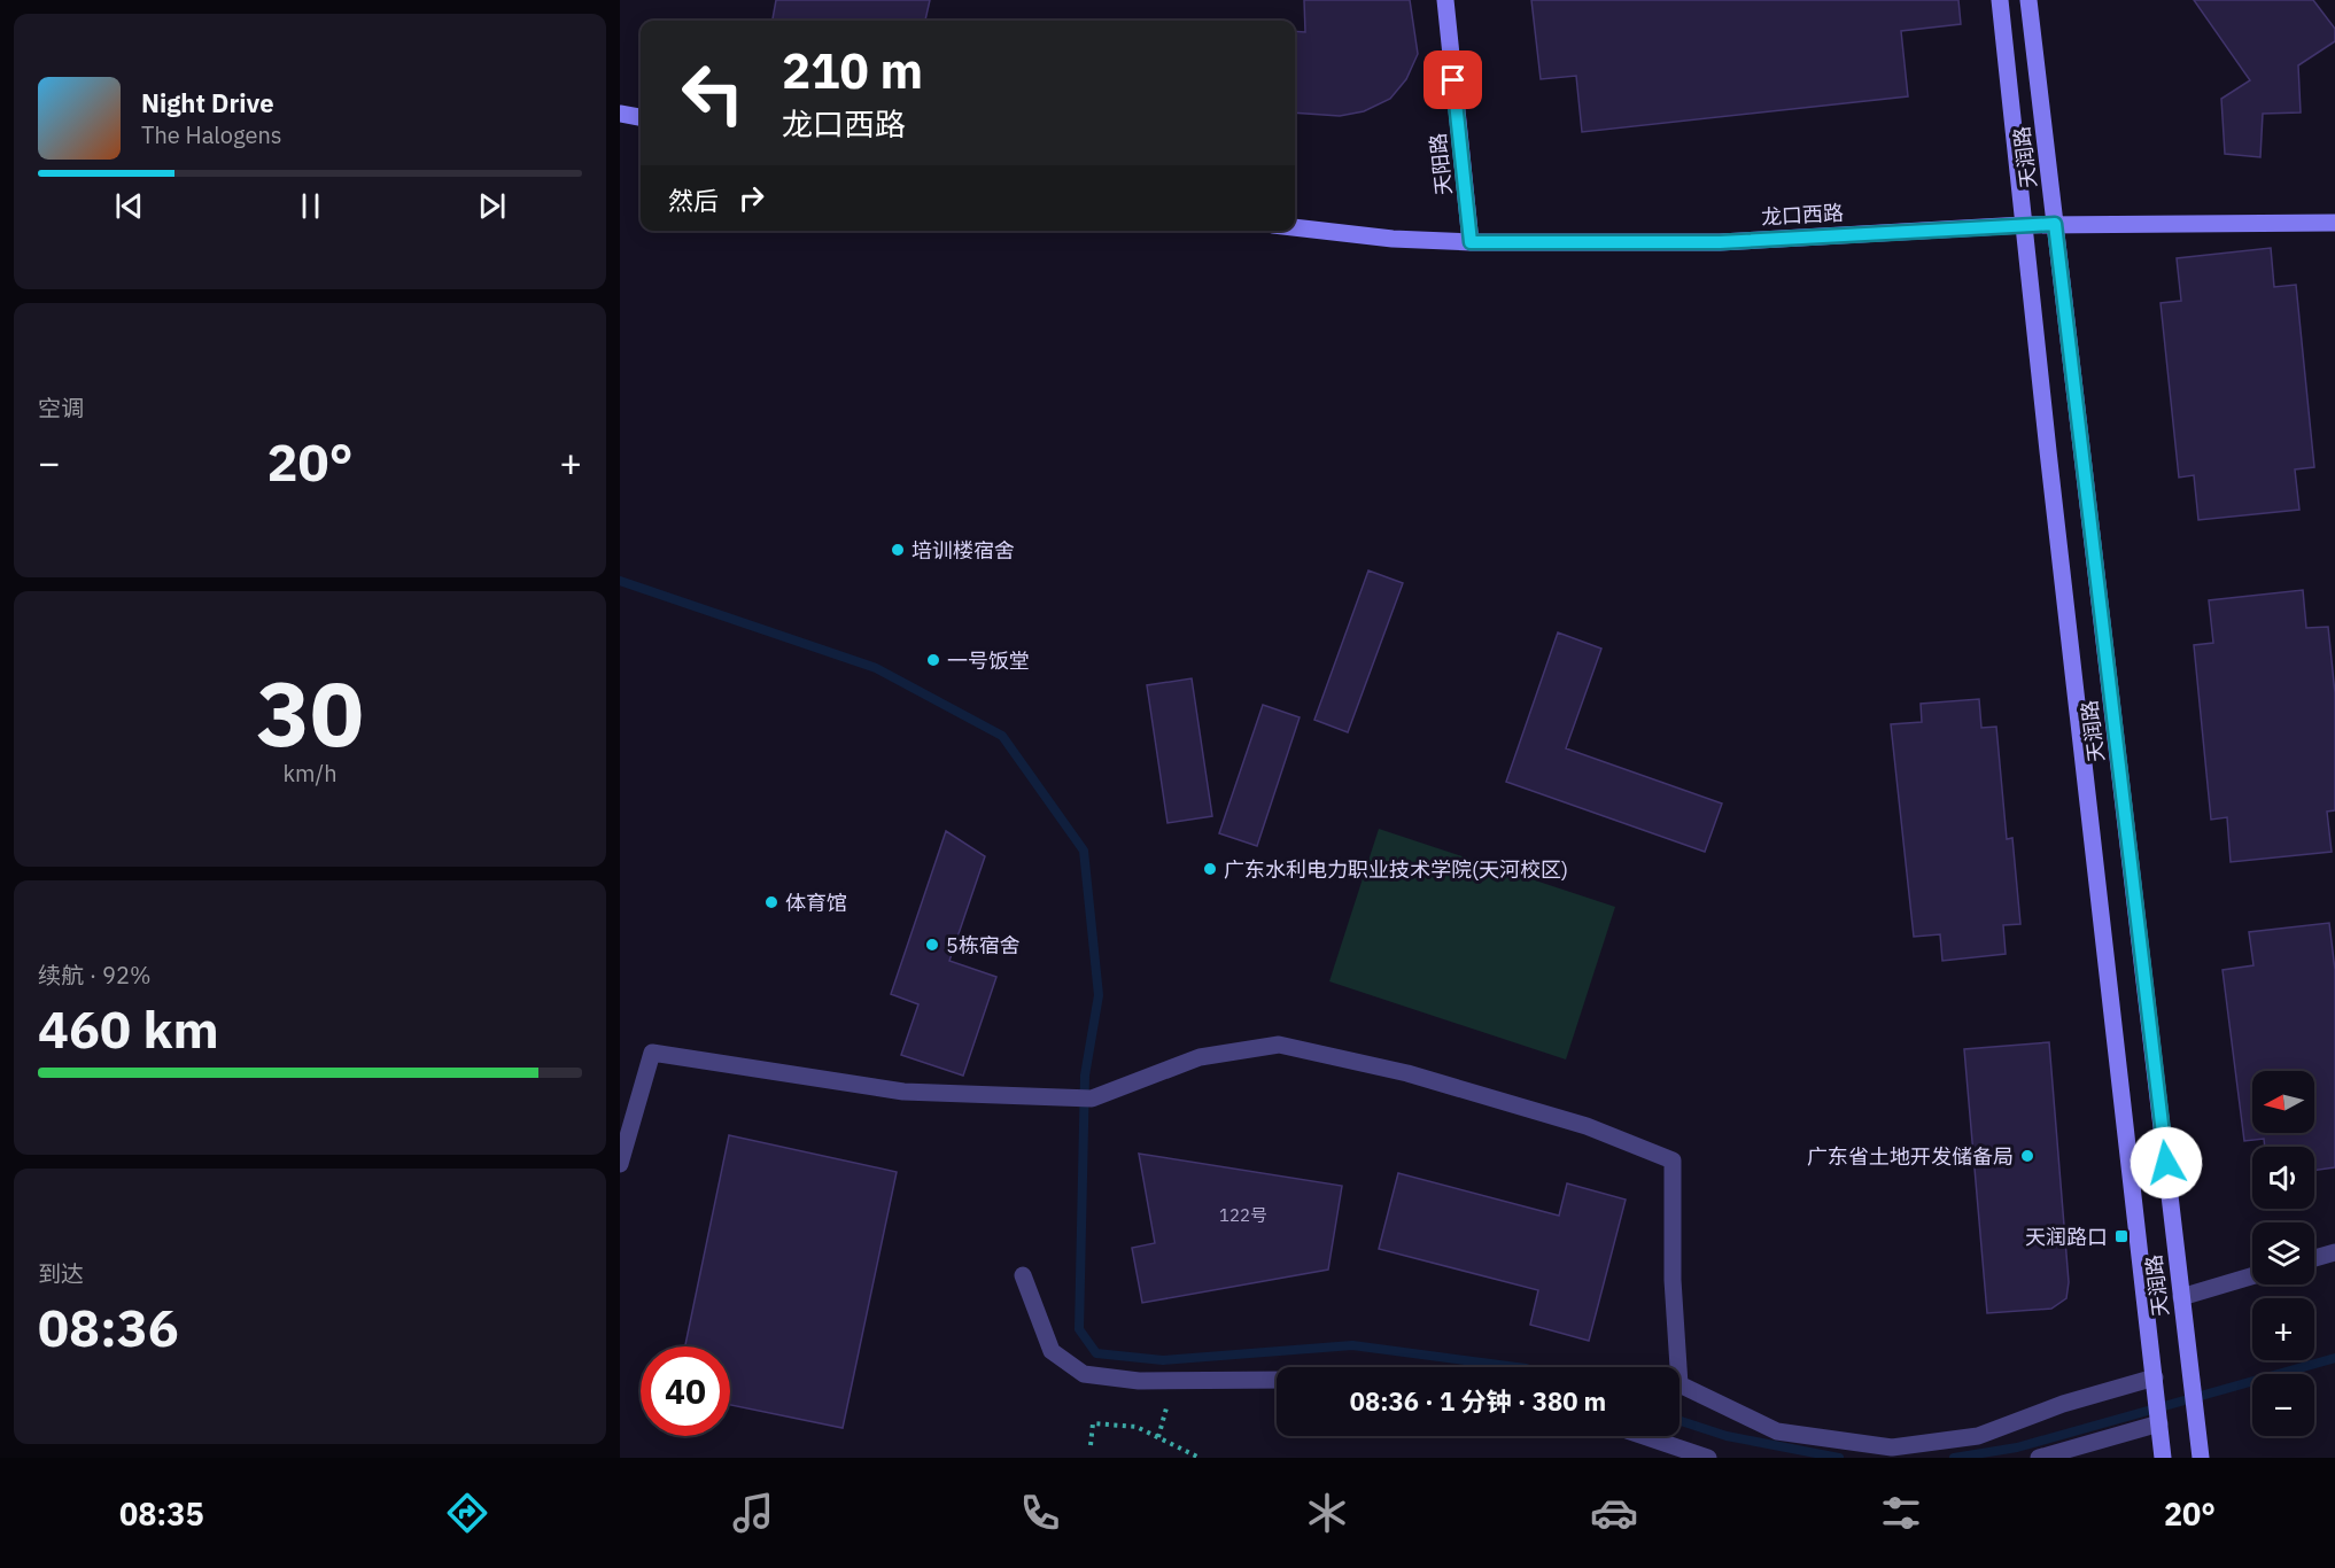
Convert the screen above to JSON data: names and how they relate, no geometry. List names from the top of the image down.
{
  "streets": {
    "street": ["天润路", "天阳路", "龙口西路"]
  },
  "crossings": [
    ["天润路", "龙口西路"],
    ["天阳路", "龙口西路"]
  ],
  "places": {
    "other": [
      "培训楼宿舍",
      "一号饭堂",
      "广东水利电力职业技术学院(天河校区)",
      "体育馆",
      "5栋宿舍",
      "广东省土地开发储备局"
    ],
    "transit": ["天润路口"]
  },
  "house_numbers": ["122号"],
  "north": "left",
  "page": {
    "turn": ["210 m", "龙口西路"],
    "song": ["Night Drive", "The Halogens"],
    "then": "然后",
    "tile": [
      "空调",
      ["30", "km/h"],
      ["续航 · 92%", "460 km"],
      ["到达", "08:36"]
    ],
    "heat": ["−", "20°", "+"],
    "map_buttons": ["+", "−"],
    "limit": "40",
    "trip": "08:36 · 1 分钟 · 380 m",
    "tabs": ["08:35", "20°"]
  }
}
